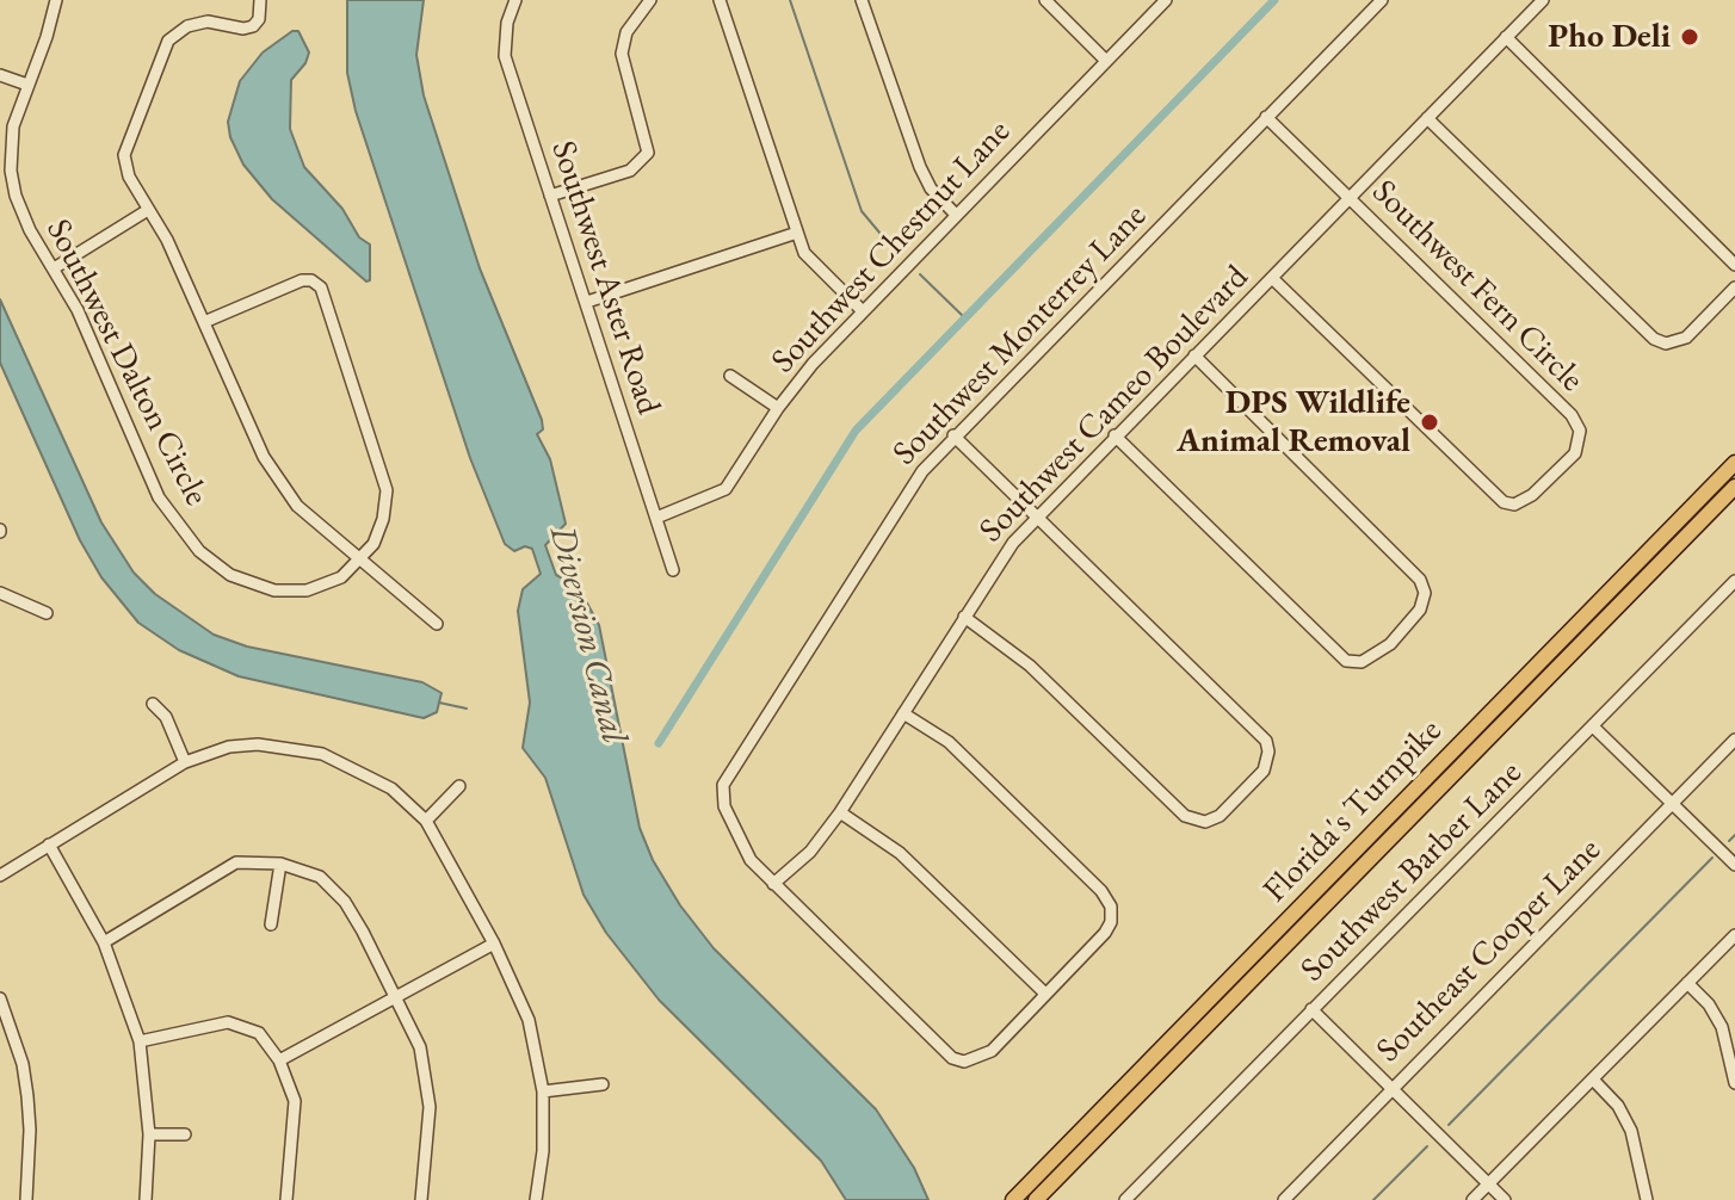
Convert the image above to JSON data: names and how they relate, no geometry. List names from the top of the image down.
{
  "streets": {
    "highway": ["Florida's Turnpike"],
    "street": [
      "Southwest Chestnut Lane",
      "Southwest Aster Road",
      "Southwest Fern Circle",
      "Southwest Monterrey Lane",
      "Southwest Dalton Circle",
      "Southwest Cameo Boulevard",
      "Southwest Barber Lane",
      "Southeast Cooper Lane"
    ]
  },
  "crossings": [
    ["Southwest Chestnut Lane", "Southwest Aster Road"],
    ["Southwest Fern Circle", "Southwest Monterrey Lane"],
    ["Southwest Fern Circle", "Southwest Cameo Boulevard"],
    ["Southwest Monterrey Lane", "Southwest Cameo Boulevard"]
  ],
  "water": ["Diversion Canal"],
  "places": ["Pho Deli", "DPS Wildlife Animal Removal"]
}
